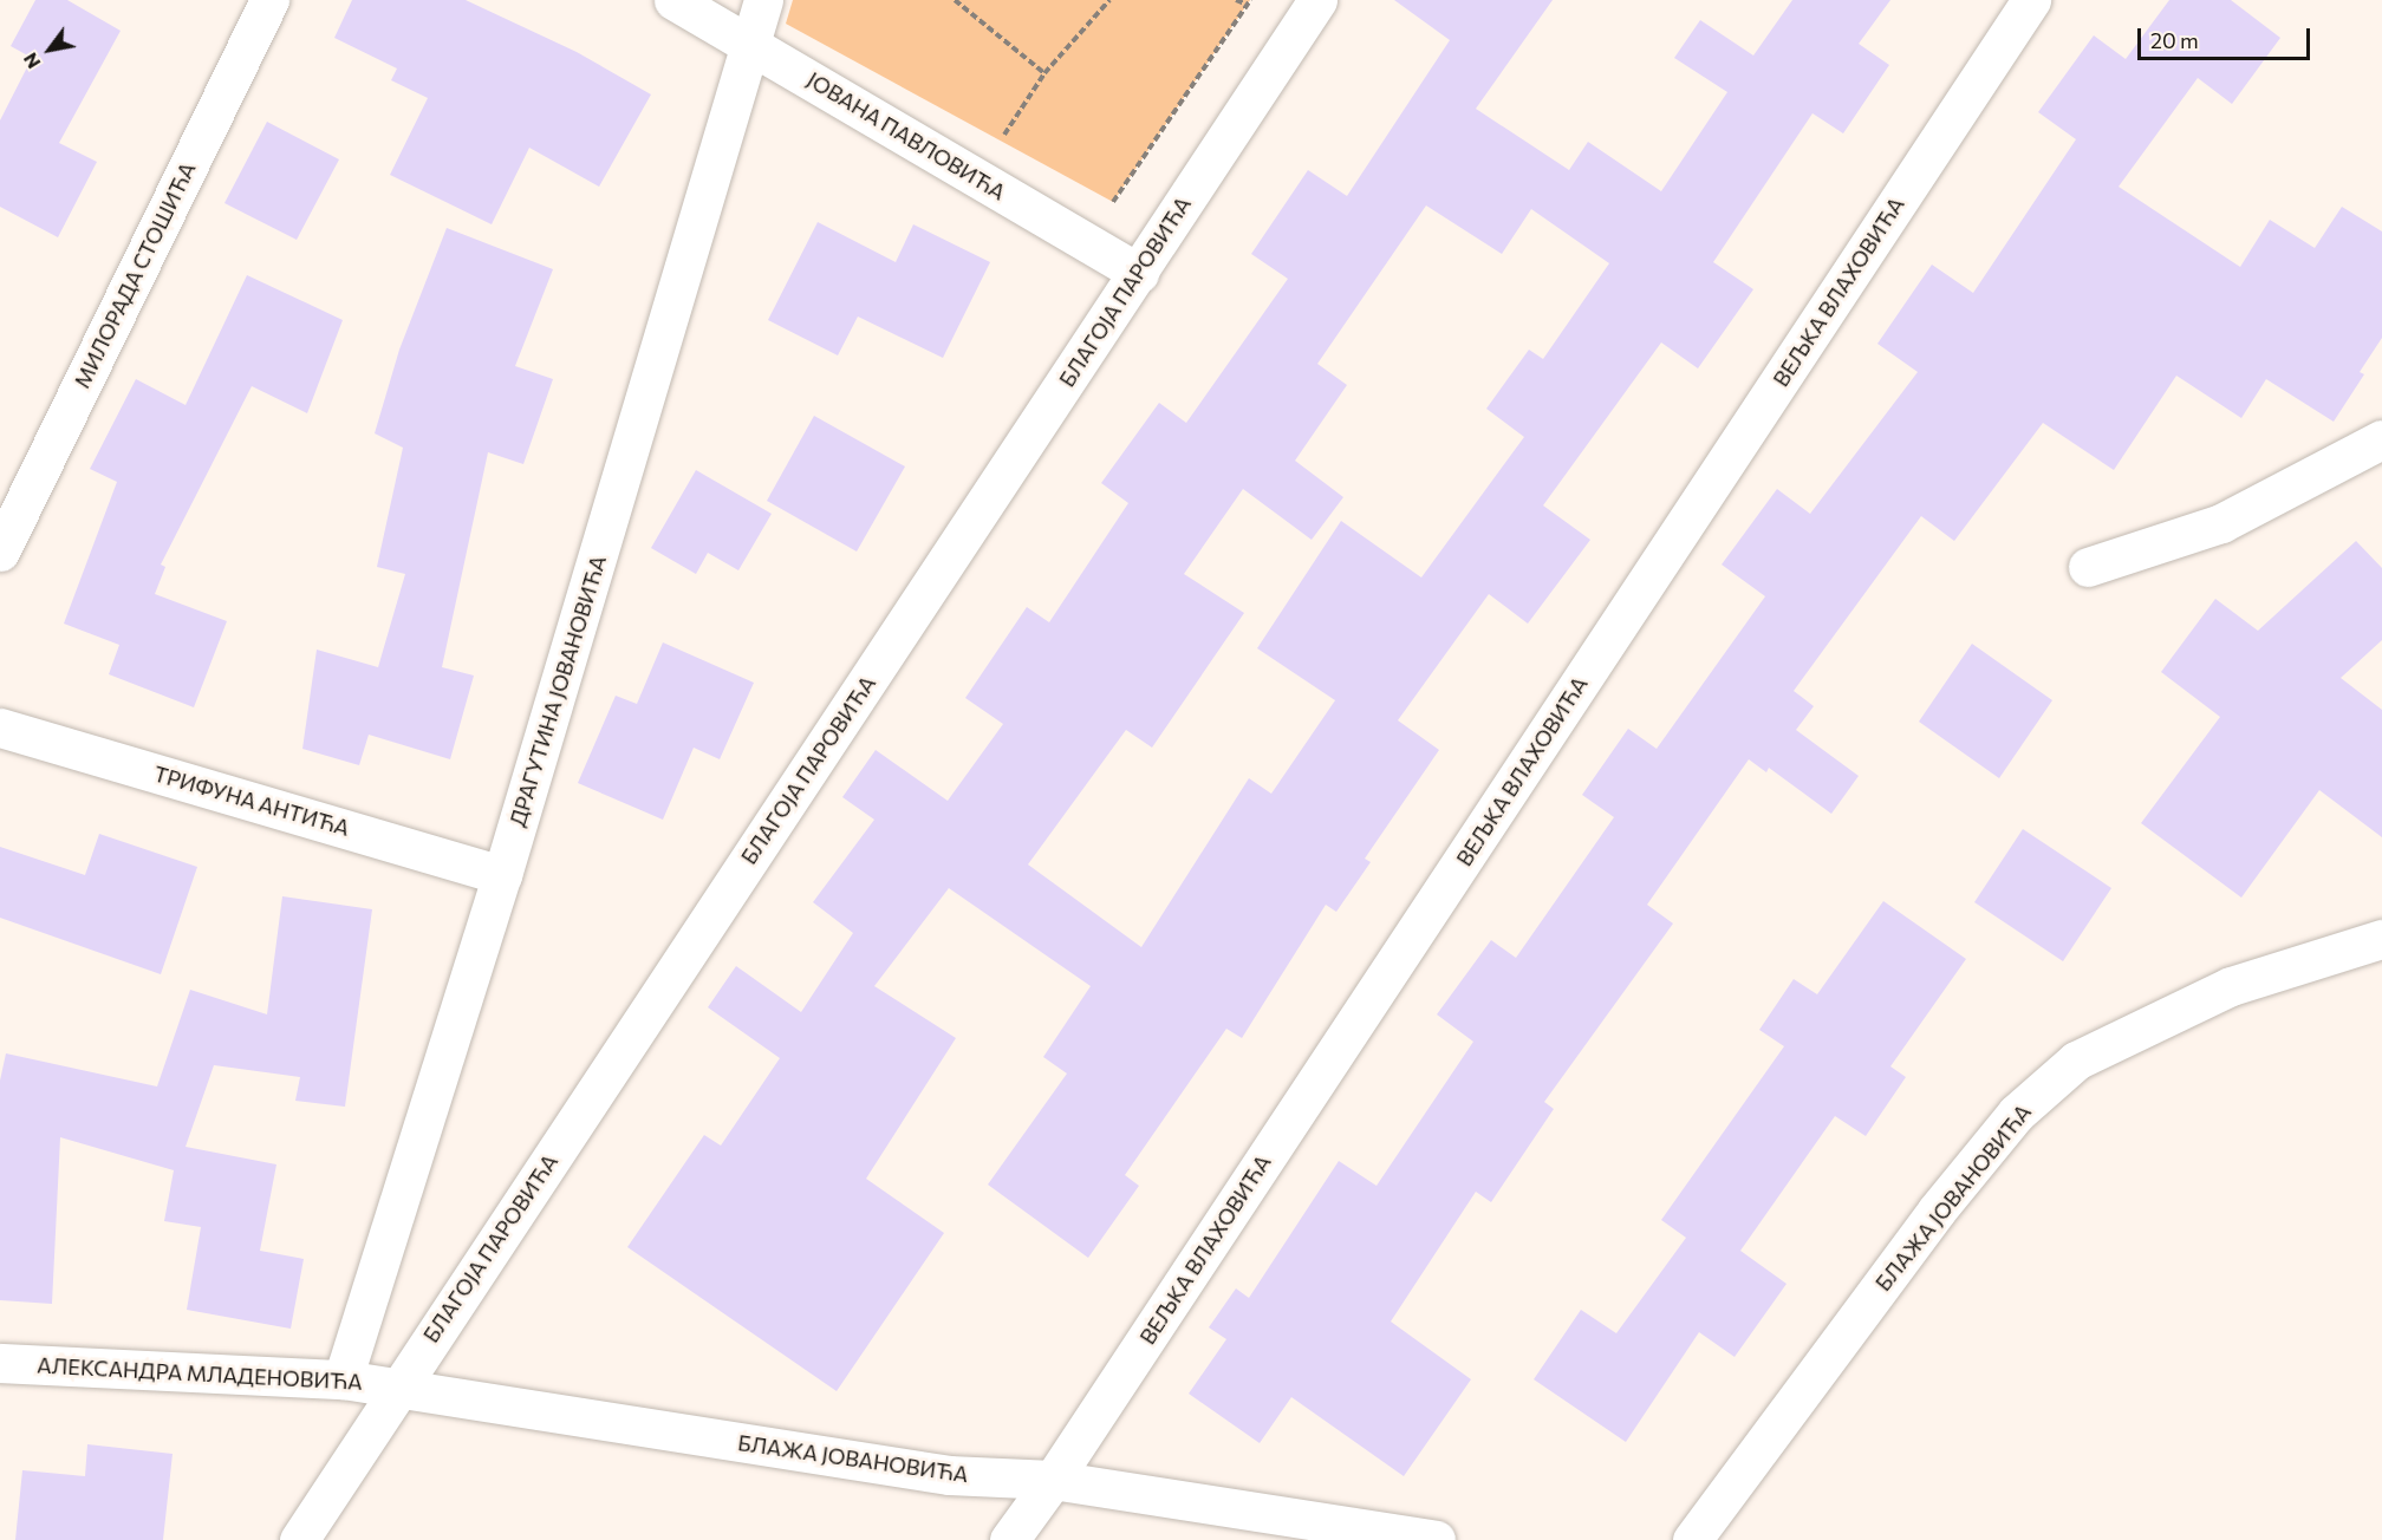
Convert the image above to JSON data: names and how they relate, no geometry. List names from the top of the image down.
{
  "streets": {
    "street": [
      "ЈОВАНА ПАВЛОВИЋА",
      "МИЛОРАДА СТОШИЋА",
      "БЛАГОЈА ПАРОВИЋА",
      "ВЕЉКА ВЛАХОВИЋА",
      "ДРАГУТИНА ЈОВАНОВИЋА",
      "ТРИФУНА АНТИЋА",
      "БЛАЖА ЈОВАНОВИЋА",
      "АЛЕКСАНДРА МЛАДЕНОВИЋА"
    ]
  },
  "crossings": [
    ["ЈОВАНА ПАВЛОВИЋА", "БЛАГОЈА ПАРОВИЋА"],
    ["ЈОВАНА ПАВЛОВИЋА", "ДРАГУТИНА ЈОВАНОВИЋА"],
    ["БЛАГОЈА ПАРОВИЋА", "БЛАЖА ЈОВАНОВИЋА"],
    ["БЛАГОЈА ПАРОВИЋА", "АЛЕКСАНДРА МЛАДЕНОВИЋА"],
    ["ВЕЉКА ВЛАХОВИЋА", "БЛАЖА ЈОВАНОВИЋА"],
    ["ДРАГУТИНА ЈОВАНОВИЋА", "ТРИФУНА АНТИЋА"],
    ["ДРАГУТИНА ЈОВАНОВИЋА", "АЛЕКСАНДРА МЛАДЕНОВИЋА"],
    ["БЛАЖА ЈОВАНОВИЋА", "АЛЕКСАНДРА МЛАДЕНОВИЋА"]
  ],
  "scale_bar": "20 m",
  "north": "bottom left"
}
